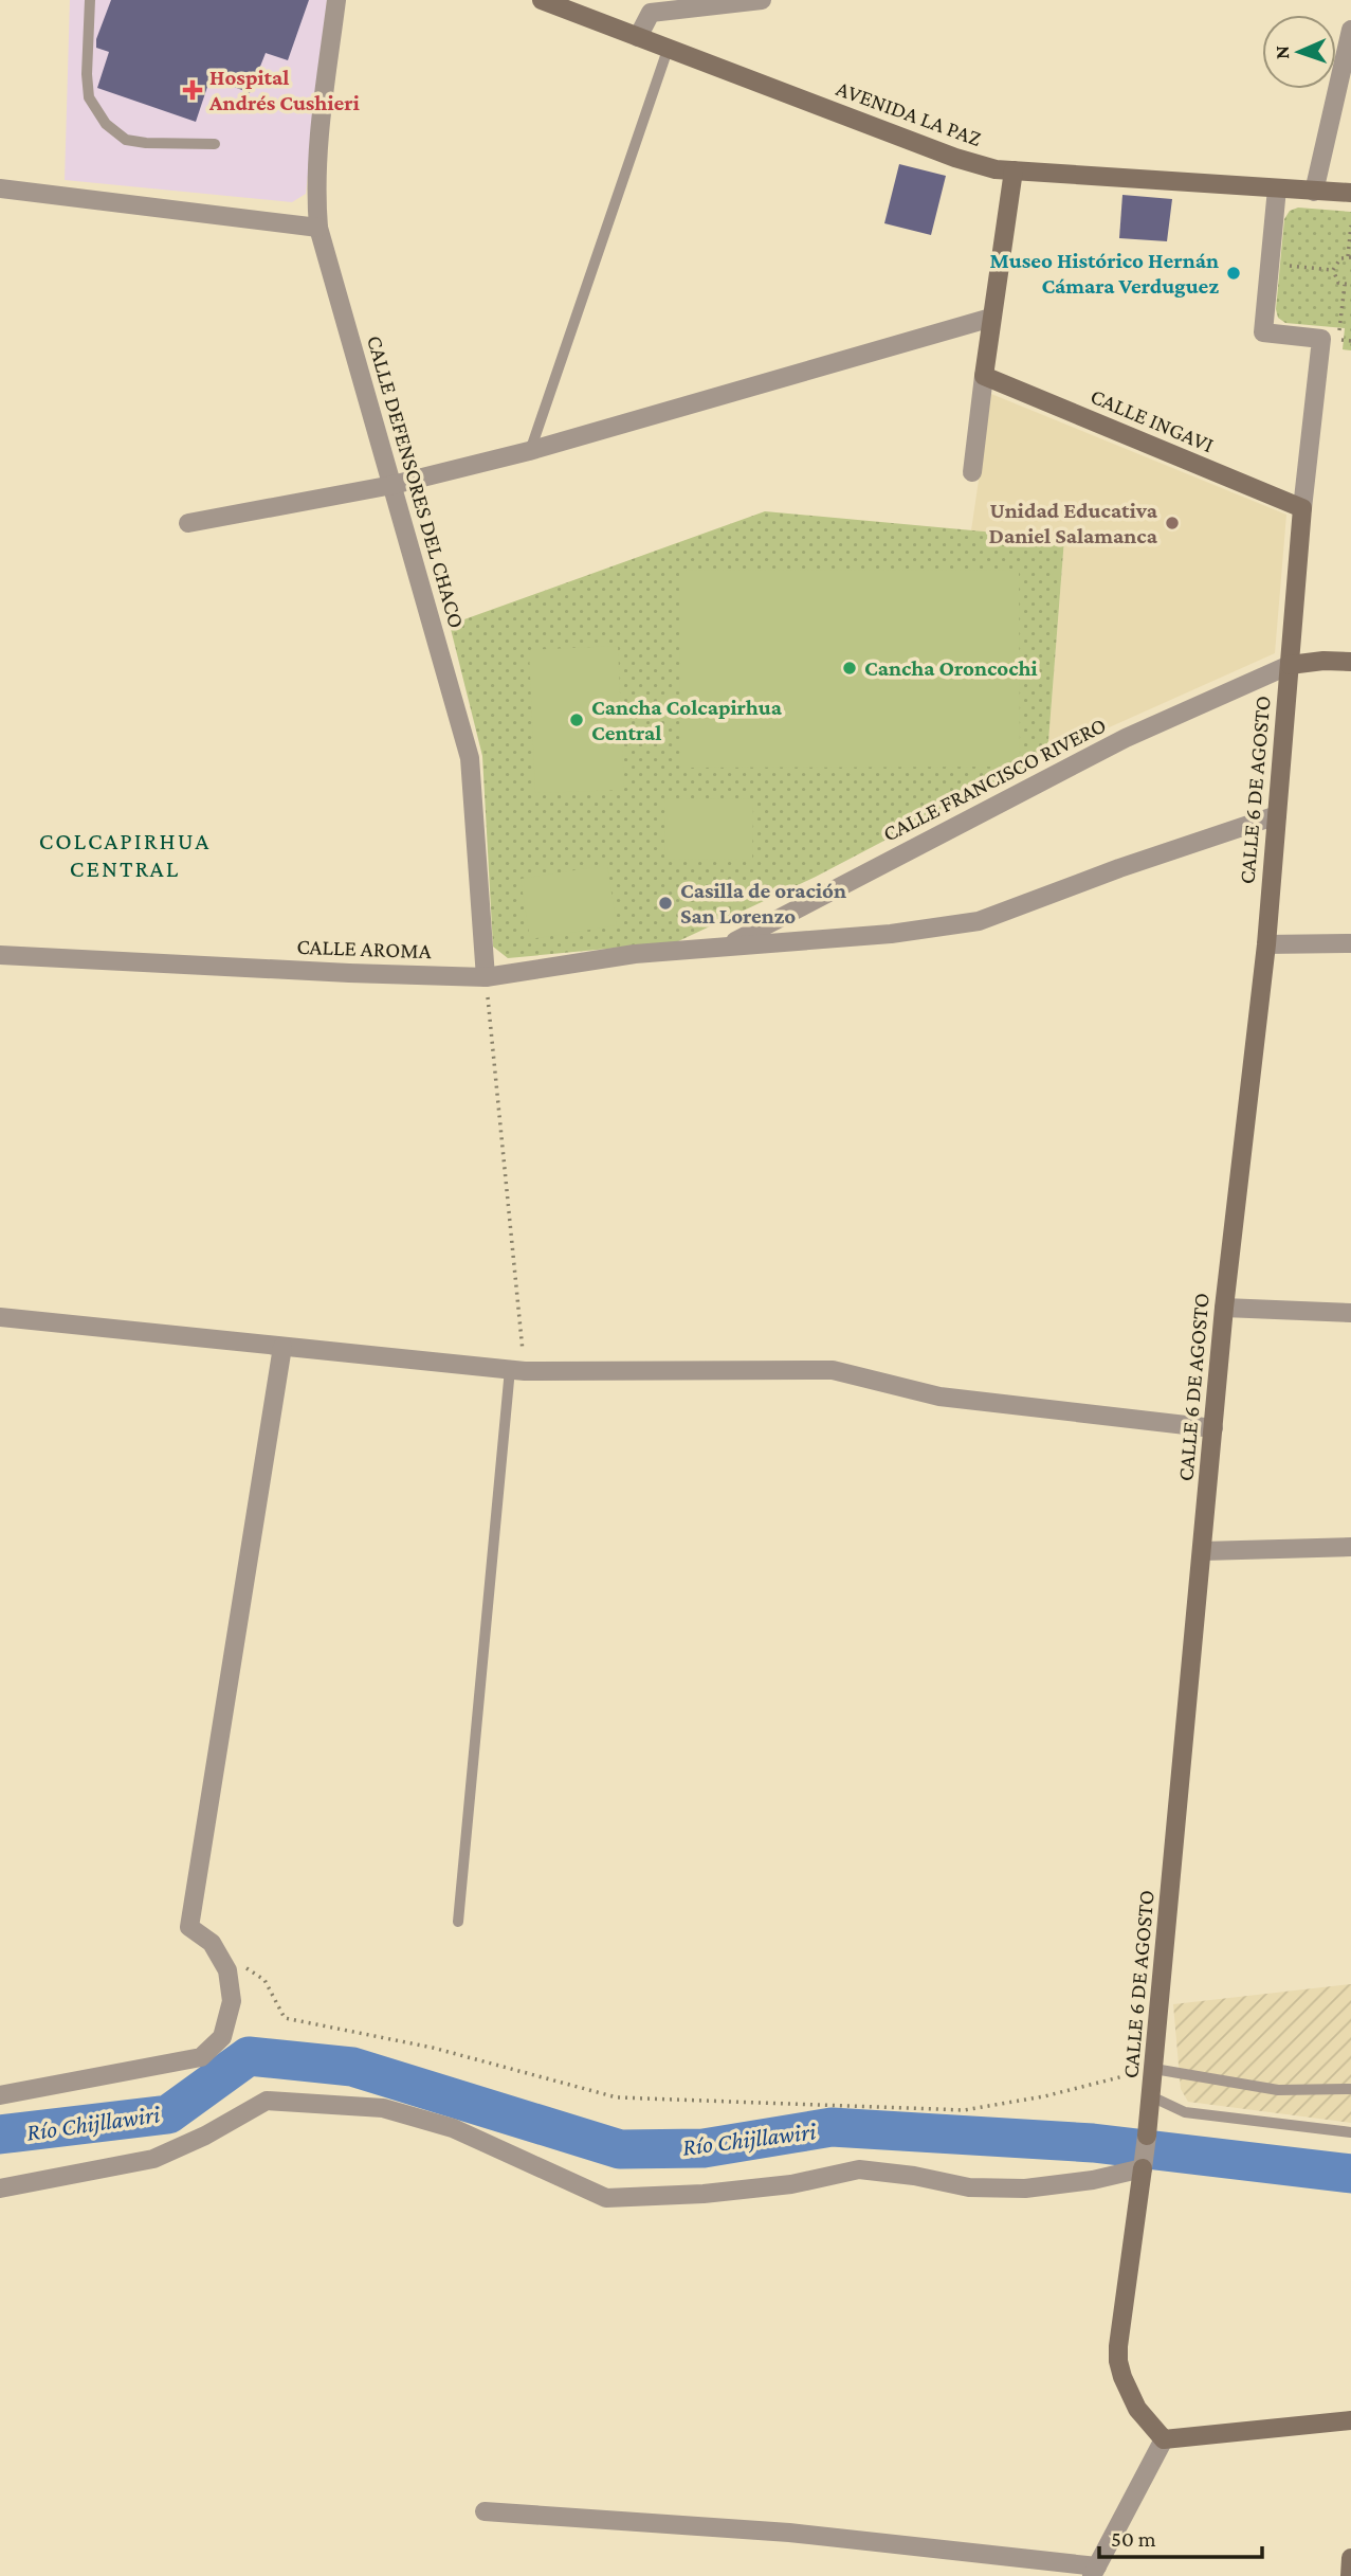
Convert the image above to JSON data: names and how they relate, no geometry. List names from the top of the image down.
{
  "streets": {
    "main road": ["AVENIDA LA PAZ", "CALLE INGAVI", "CALLE 6 DE AGOSTO"],
    "street": ["CALLE DEFENSORES DEL CHACO", "CALLE FRANCISCO RIVERO", "CALLE AROMA"]
  },
  "crossings": [
    ["AVENIDA LA PAZ", "CALLE 6 DE AGOSTO"],
    ["CALLE INGAVI", "CALLE 6 DE AGOSTO"],
    ["CALLE DEFENSORES DEL CHACO", "CALLE AROMA"],
    ["CALLE FRANCISCO RIVERO", "CALLE 6 DE AGOSTO"],
    ["CALLE FRANCISCO RIVERO", "CALLE AROMA"],
    ["CALLE 6 DE AGOSTO", "CALLE AROMA"]
  ],
  "districts": ["COLCAPIRHUA CENTRAL"],
  "water": ["Río Chijllawiri"],
  "places": {
    "health": ["Hospital Andrés Cushieri"],
    "other": [
      "Museo Histórico Hernán Cámara Verduguez",
      "Unidad Educativa Daniel Salamanca",
      "Cancha Oroncochi",
      "Cancha Colcapirhua Central",
      "Casilla de oración San Lorenzo"
    ]
  },
  "scale_bar": "50 m",
  "north": "left"
}
